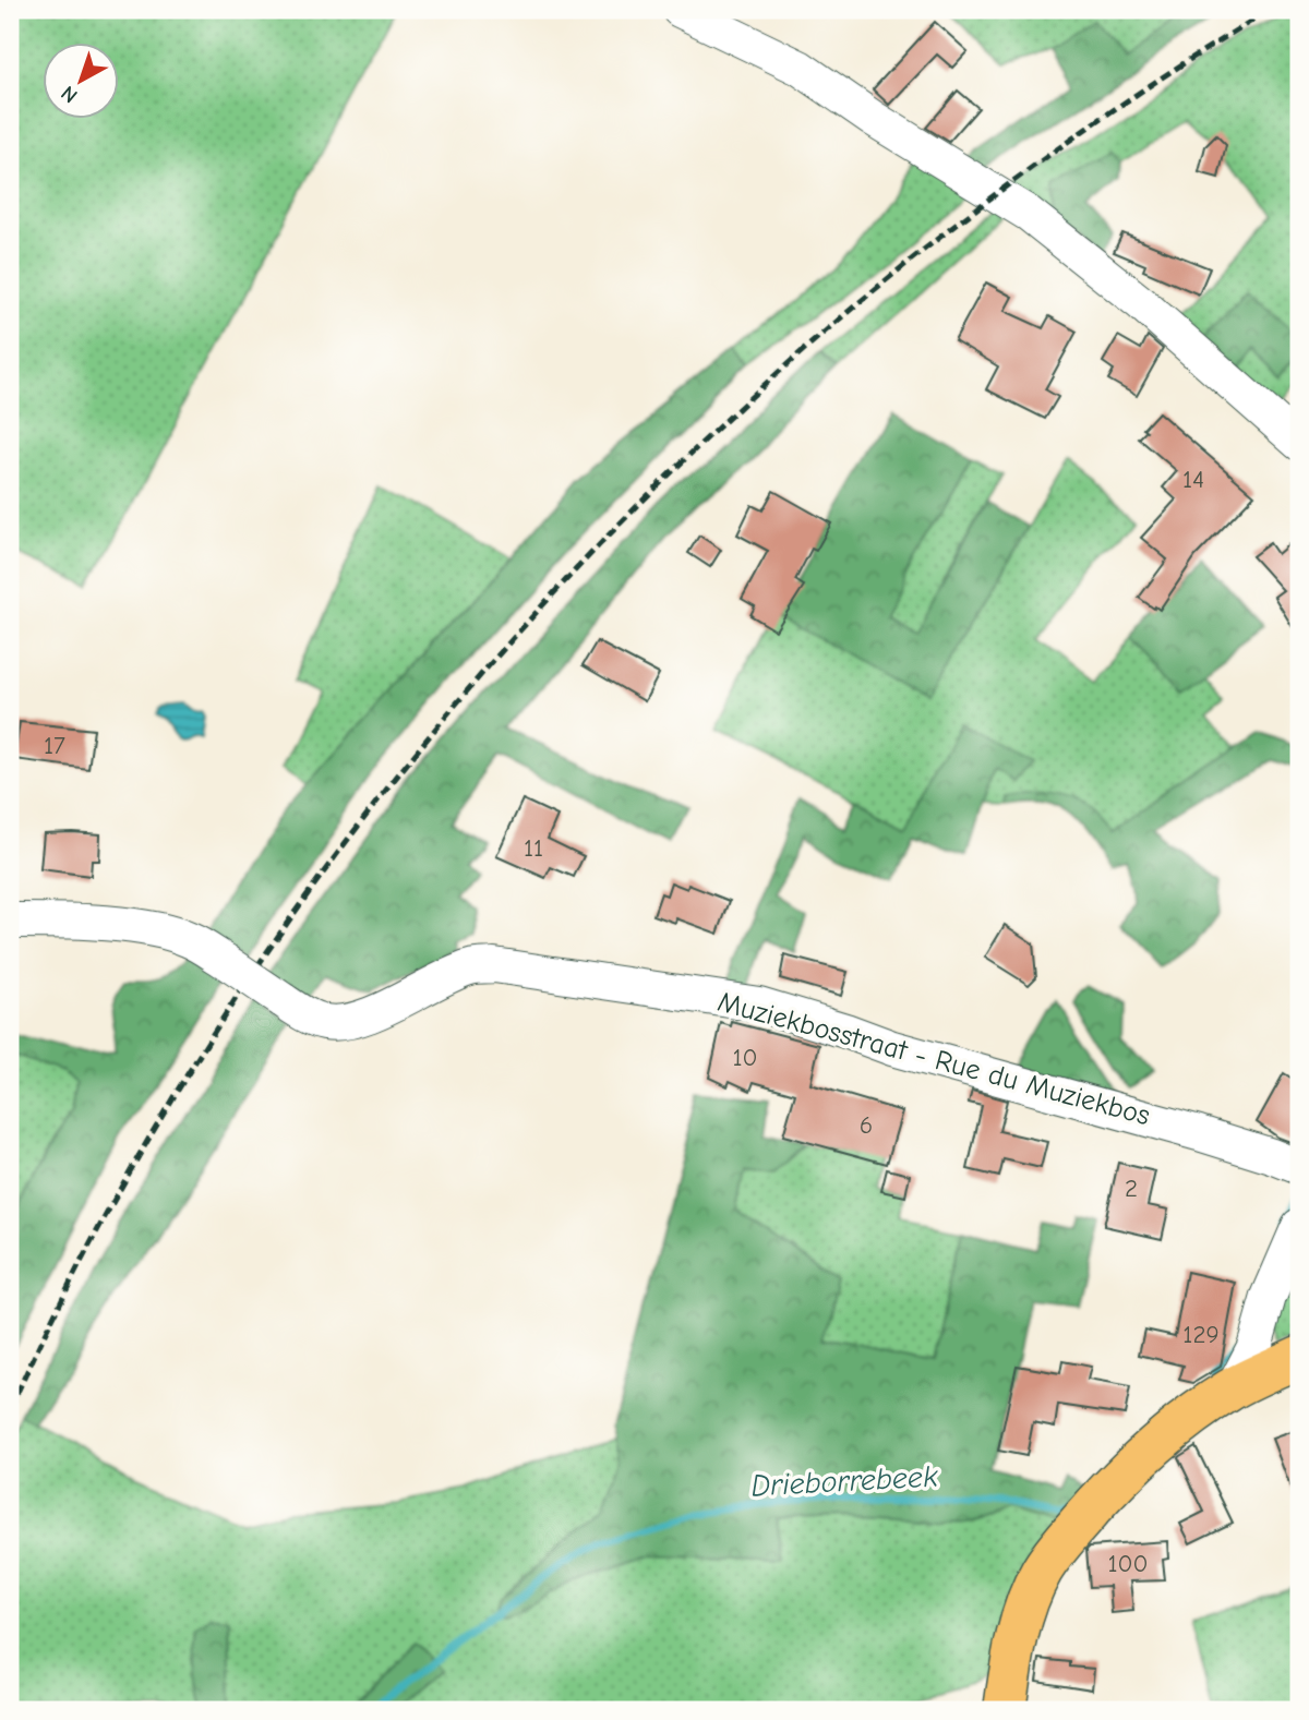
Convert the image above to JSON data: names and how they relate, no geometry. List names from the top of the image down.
{
  "streets": {
    "street": ["Muziekbosstraat - Rue du Muziekbos"]
  },
  "water": ["Drieborrebeek"],
  "house_numbers": [
    "14",
    "17",
    "11",
    "10",
    "6",
    "2",
    "129",
    "100"
  ],
  "north": "bottom left"
}
